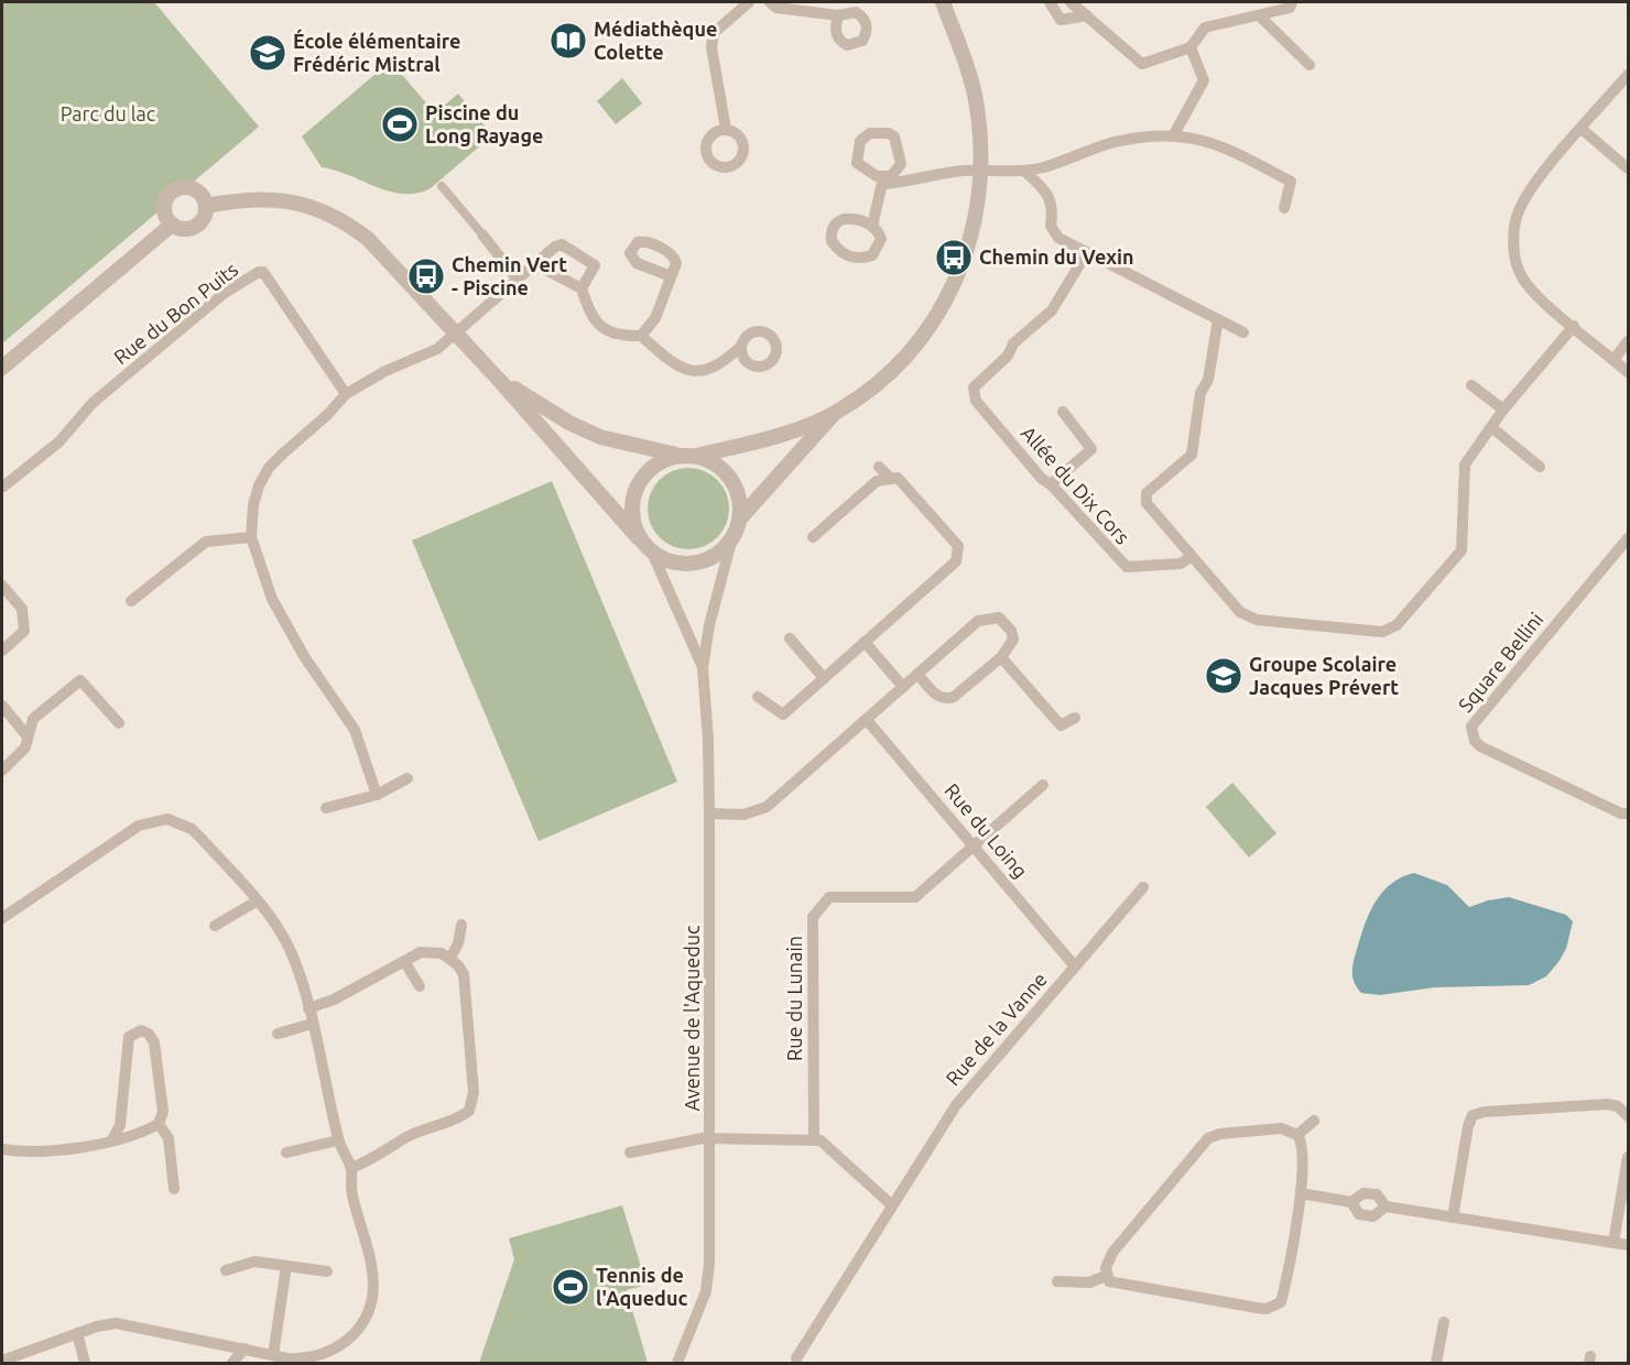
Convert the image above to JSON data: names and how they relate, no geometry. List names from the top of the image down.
{
  "streets": {
    "street": [
      "Rue du Bon Puits",
      "Allée du Dix Cors",
      "Square Bellini",
      "Rue du Loing",
      "Rue du Lunain",
      "Avenue de l'Aqueduc",
      "Rue de la Vanne"
    ]
  },
  "crossings": [
    ["Rue du Loing", "Rue du Lunain"],
    ["Rue du Loing", "Rue de la Vanne"]
  ],
  "parks": ["Parc du lac"],
  "places": {
    "library": ["Médiathèque Colette"],
    "school or university": ["École élémentaire Frédéric Mistral", "Groupe Scolaire Jacques Prévert"],
    "sports": ["Piscine du Long Rayage", "Tennis de l'Aqueduc"],
    "bus stop": ["Chemin du Vexin", "Chemin Vert - Piscine"]
  }
}
